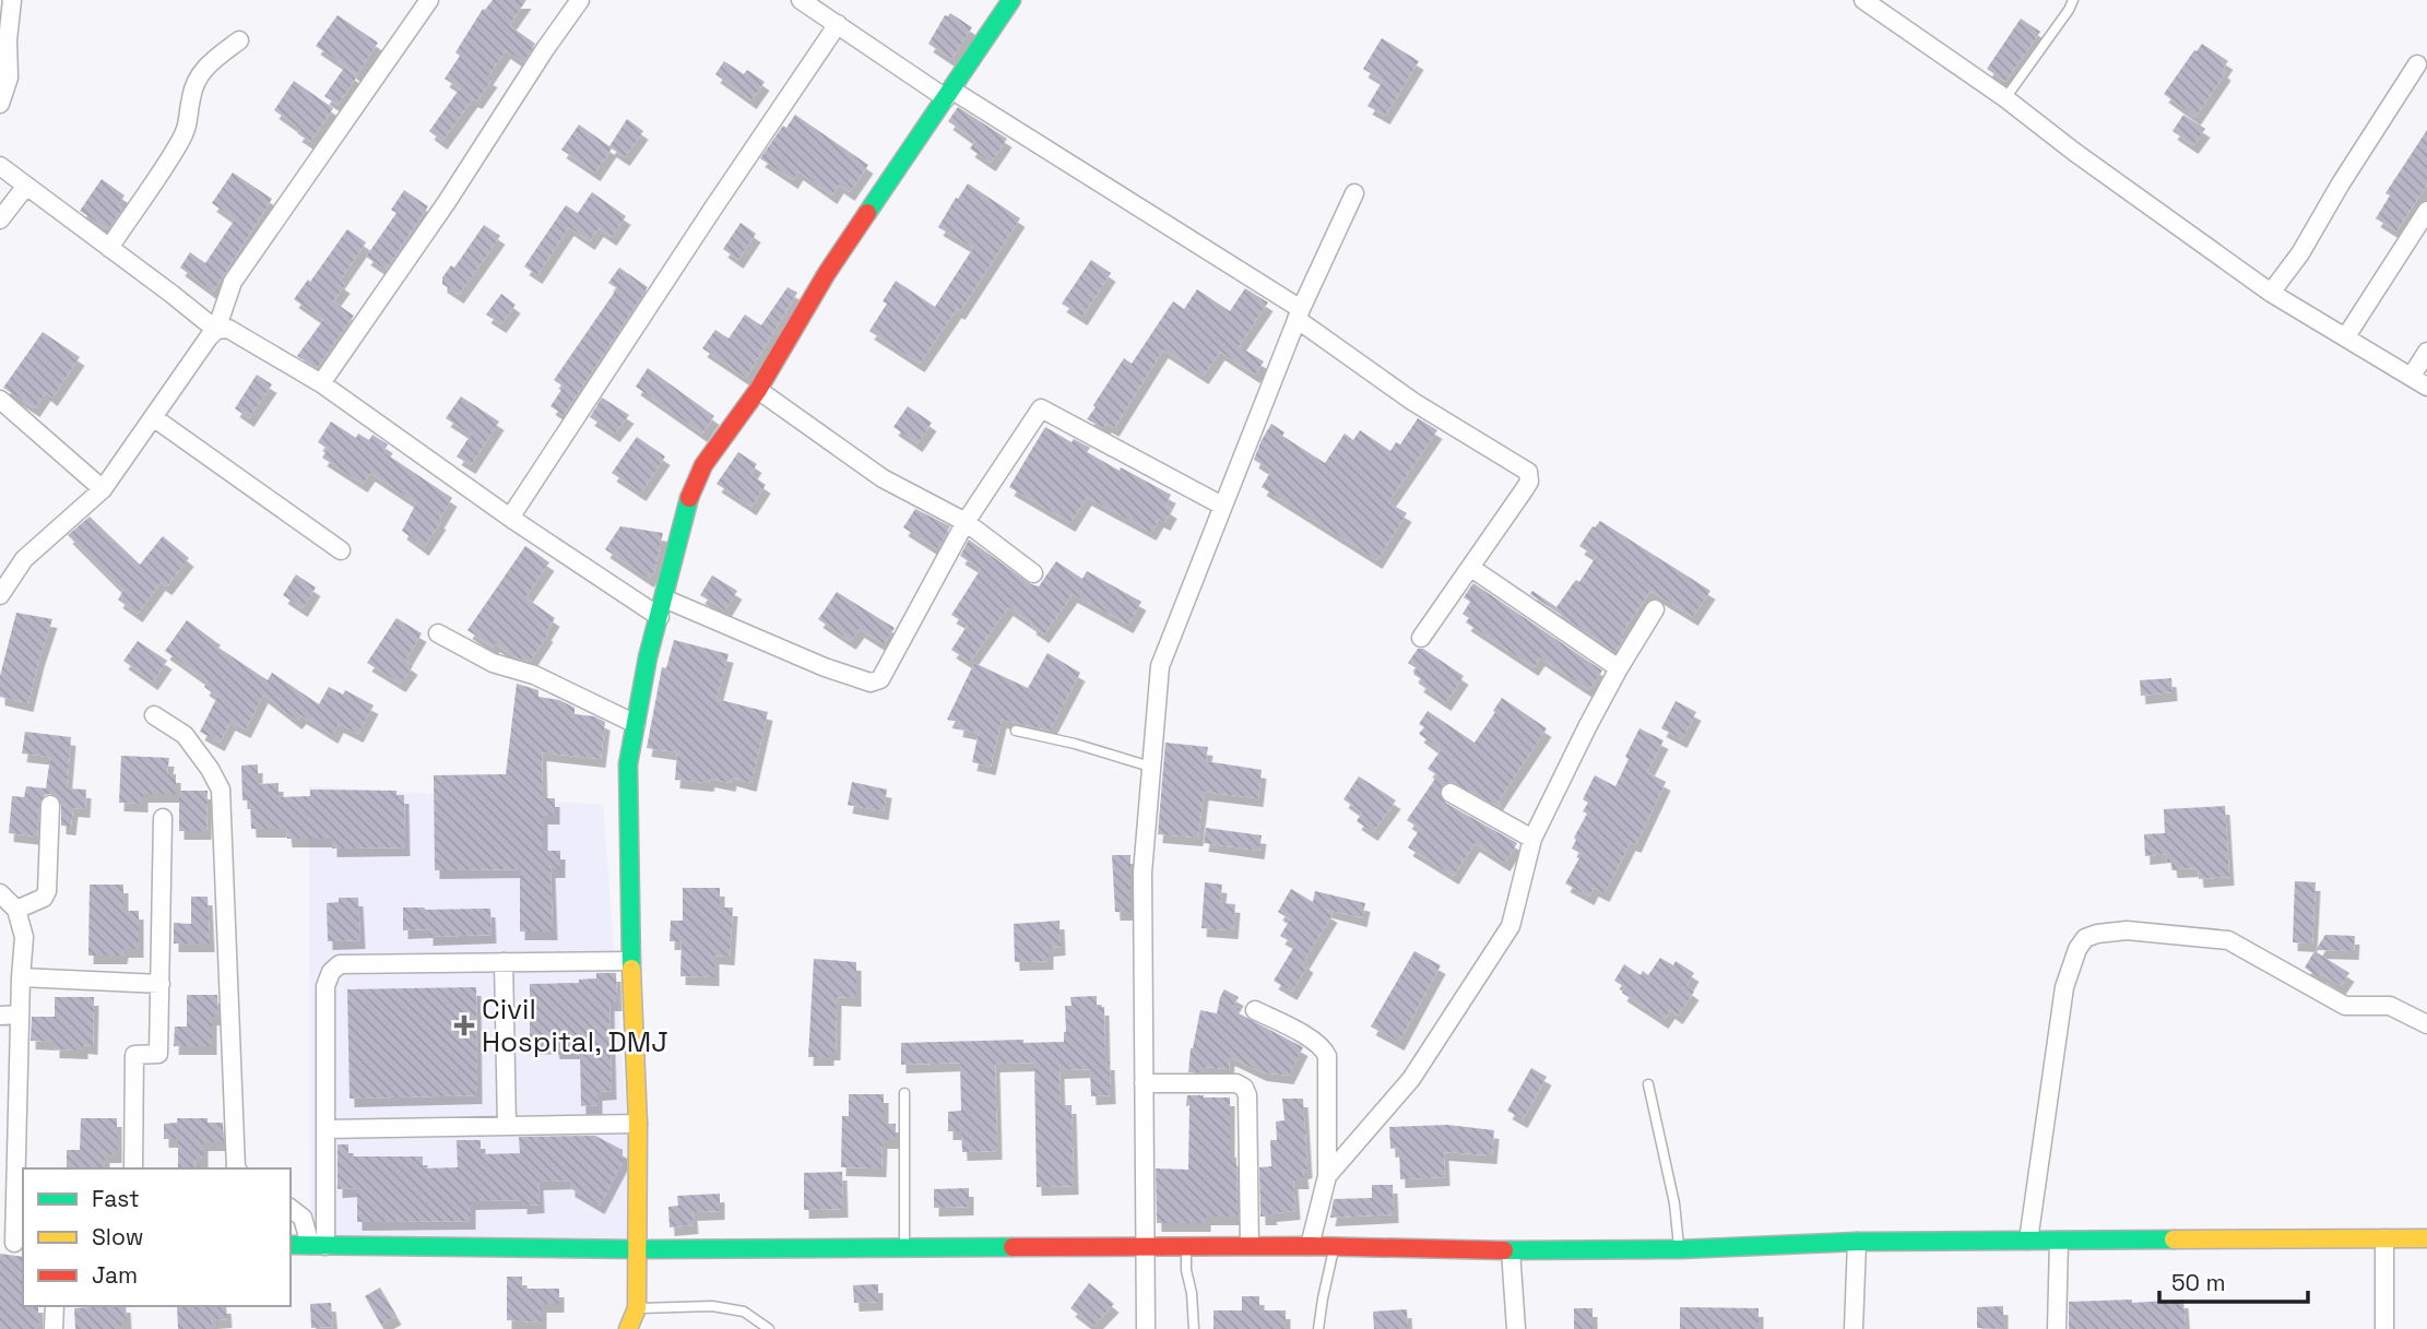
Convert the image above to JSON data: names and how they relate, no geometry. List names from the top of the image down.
{
  "places": {
    "health": ["Civil Hospital, DMJ"]
  },
  "legend": ["Fast", "Slow", "Jam"],
  "scale_bar": "50 m"
}
